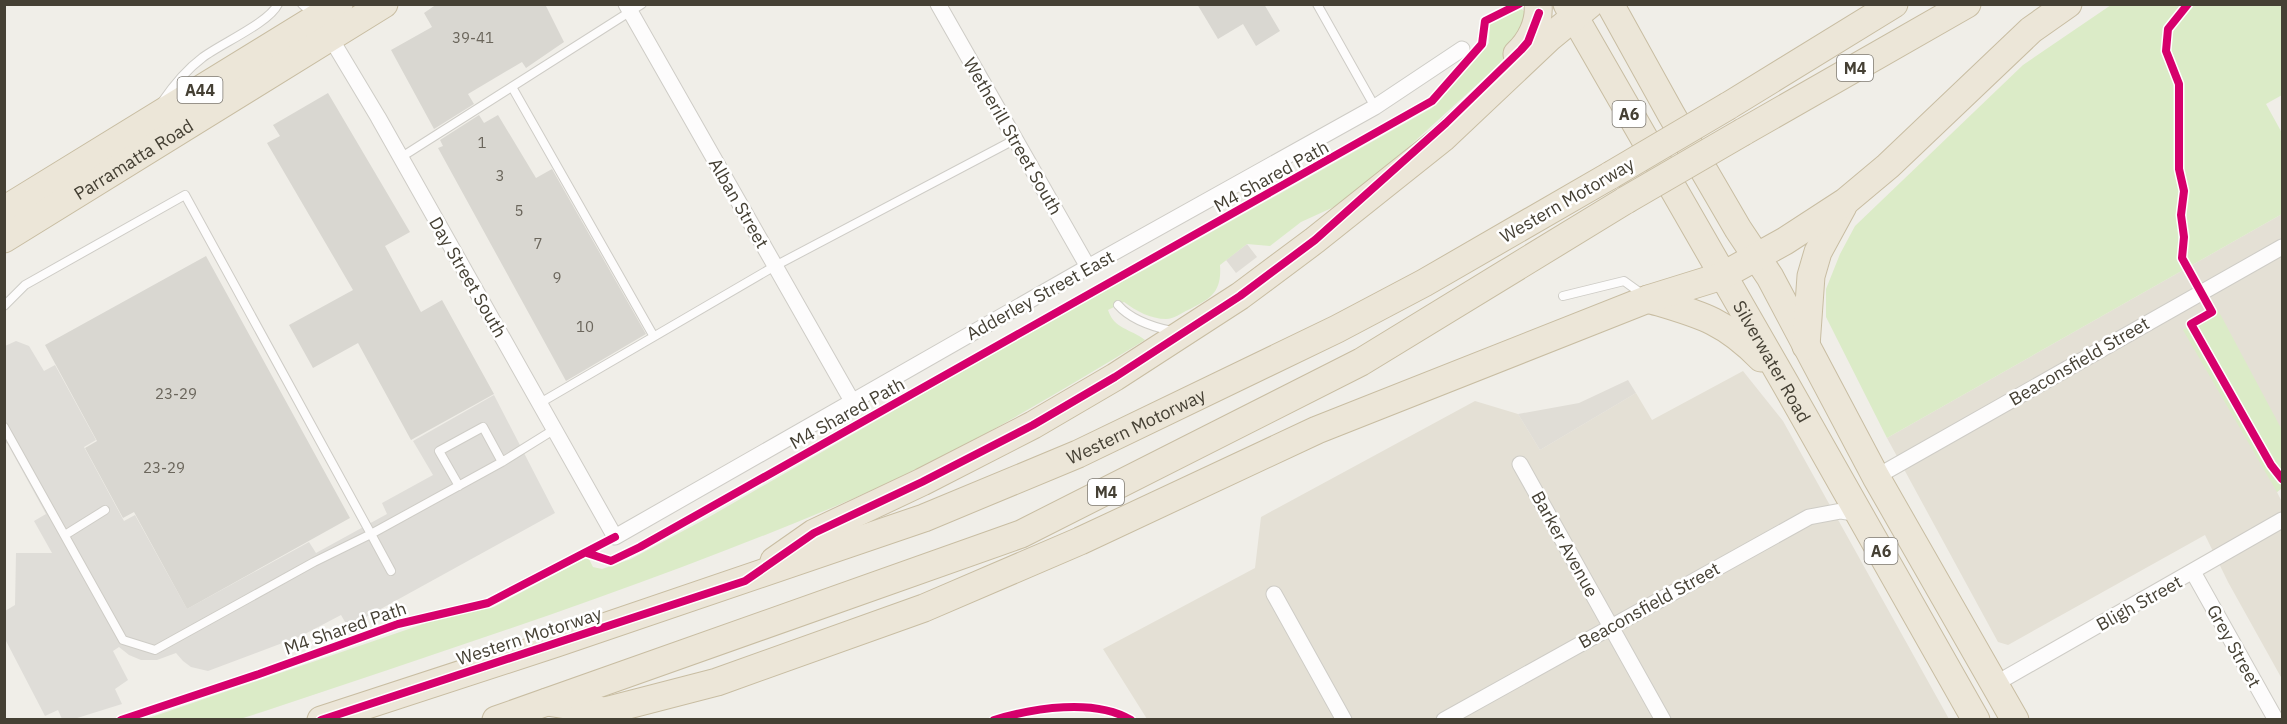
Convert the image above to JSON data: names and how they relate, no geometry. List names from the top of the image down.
{
  "streets": {
    "highway": [
      "M4",
      "A44",
      "A6",
      "Parramatta Road",
      "Western Motorway",
      "Silverwater Road"
    ],
    "street": [
      "Wetherill Street South",
      "Alban Street",
      "Day Street South",
      "Adderley Street East",
      "Beaconsfield Street",
      "Barker Avenue",
      "Bligh Street",
      "Grey Street"
    ],
    "cycle path": ["M4 Shared Path"]
  },
  "crossings": [
    ["Wetherill Street South", "Adderley Street East"],
    ["Parramatta Road", "Day Street South"],
    ["Alban Street", "Adderley Street East"],
    ["Day Street South", "Adderley Street East"],
    ["Silverwater Road", "Beaconsfield Street"],
    ["Silverwater Road", "Bligh Street"],
    ["Beaconsfield Street", "Barker Avenue"],
    ["Bligh Street", "Grey Street"]
  ],
  "house_numbers": [
    "39-41",
    "1",
    "3",
    "5",
    "7",
    "9",
    "10",
    "23-29",
    "23-29"
  ]
}
